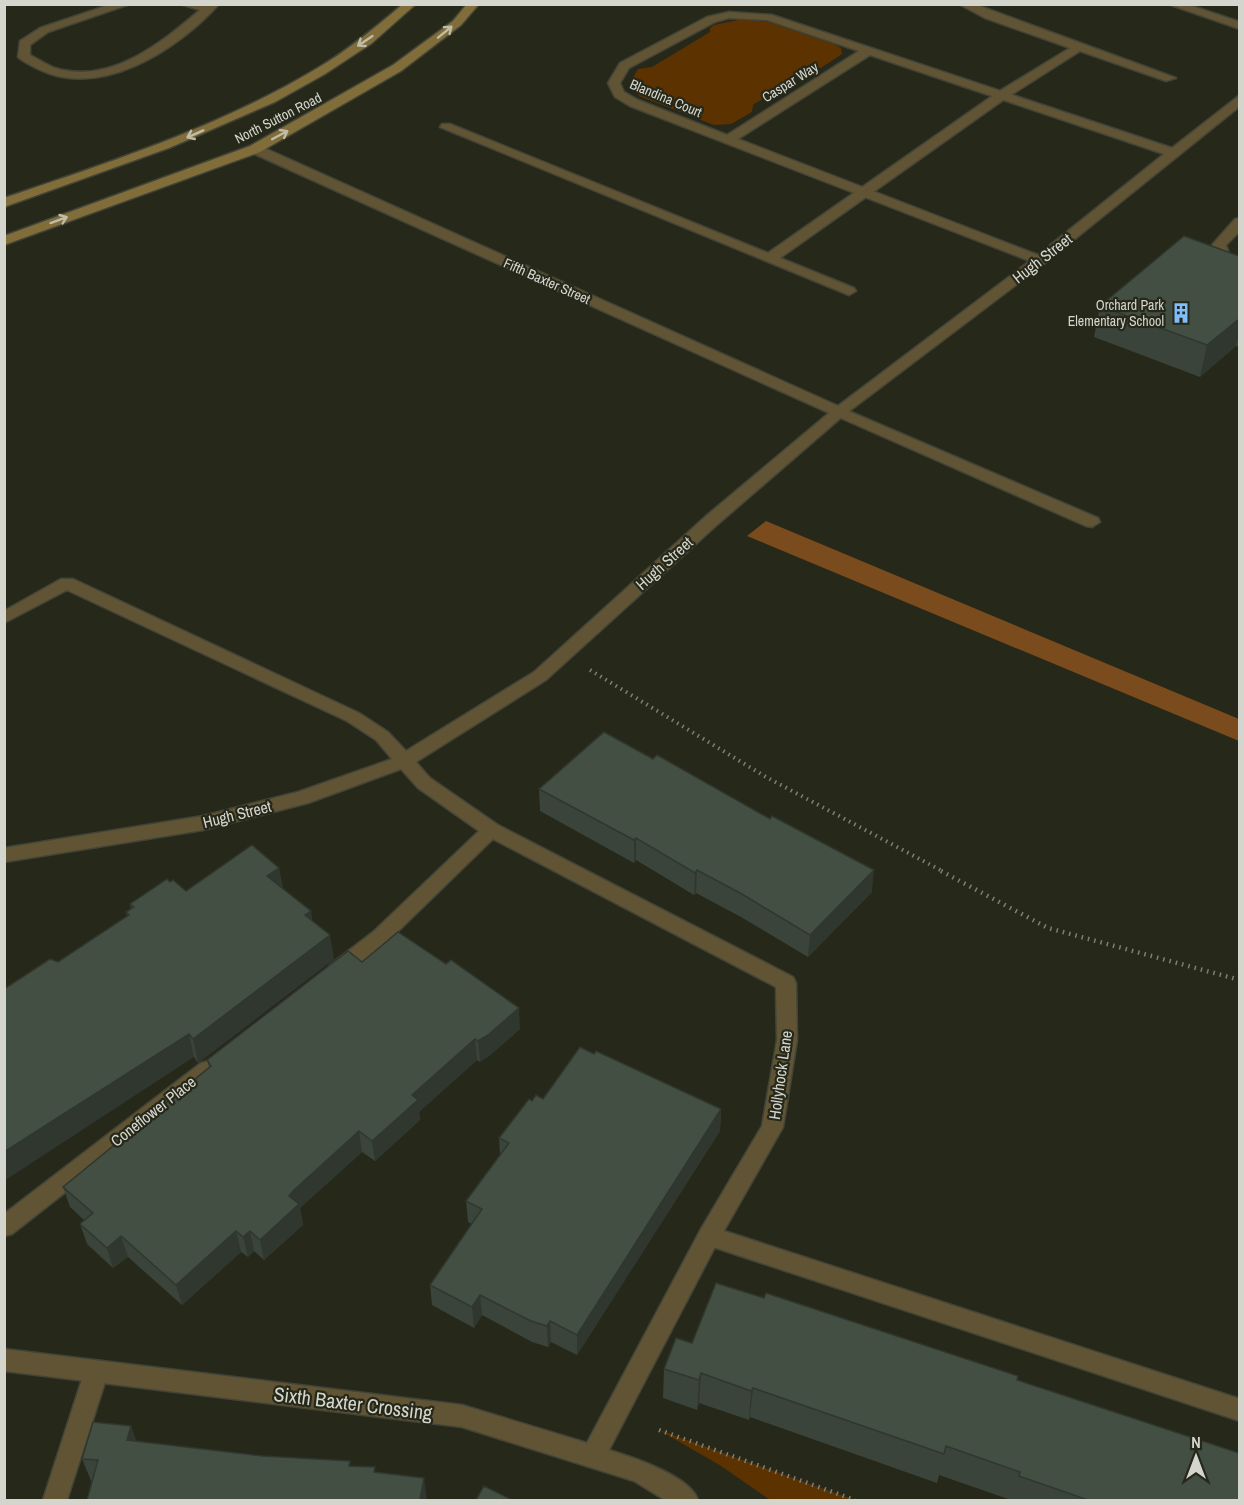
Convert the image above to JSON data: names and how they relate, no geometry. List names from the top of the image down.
{
  "streets": {
    "main road": ["North Sutton Road"],
    "street": [
      "Caspar Way",
      "Blandina Court",
      "Hugh Street",
      "Fifth Baxter Street",
      "Hollyhock Lane",
      "Coneflower Place",
      "Sixth Baxter Crossing"
    ]
  },
  "crossings": [
    ["Caspar Way", "Blandina Court"],
    ["Blandina Court", "Hugh Street"],
    ["North Sutton Road", "Fifth Baxter Street"],
    ["Hugh Street", "Fifth Baxter Street"],
    ["Hugh Street", "Hollyhock Lane"],
    ["Hollyhock Lane", "Sixth Baxter Crossing"]
  ],
  "places": {
    "building": ["Orchard Park Elementary School"]
  },
  "north": "top"
}
